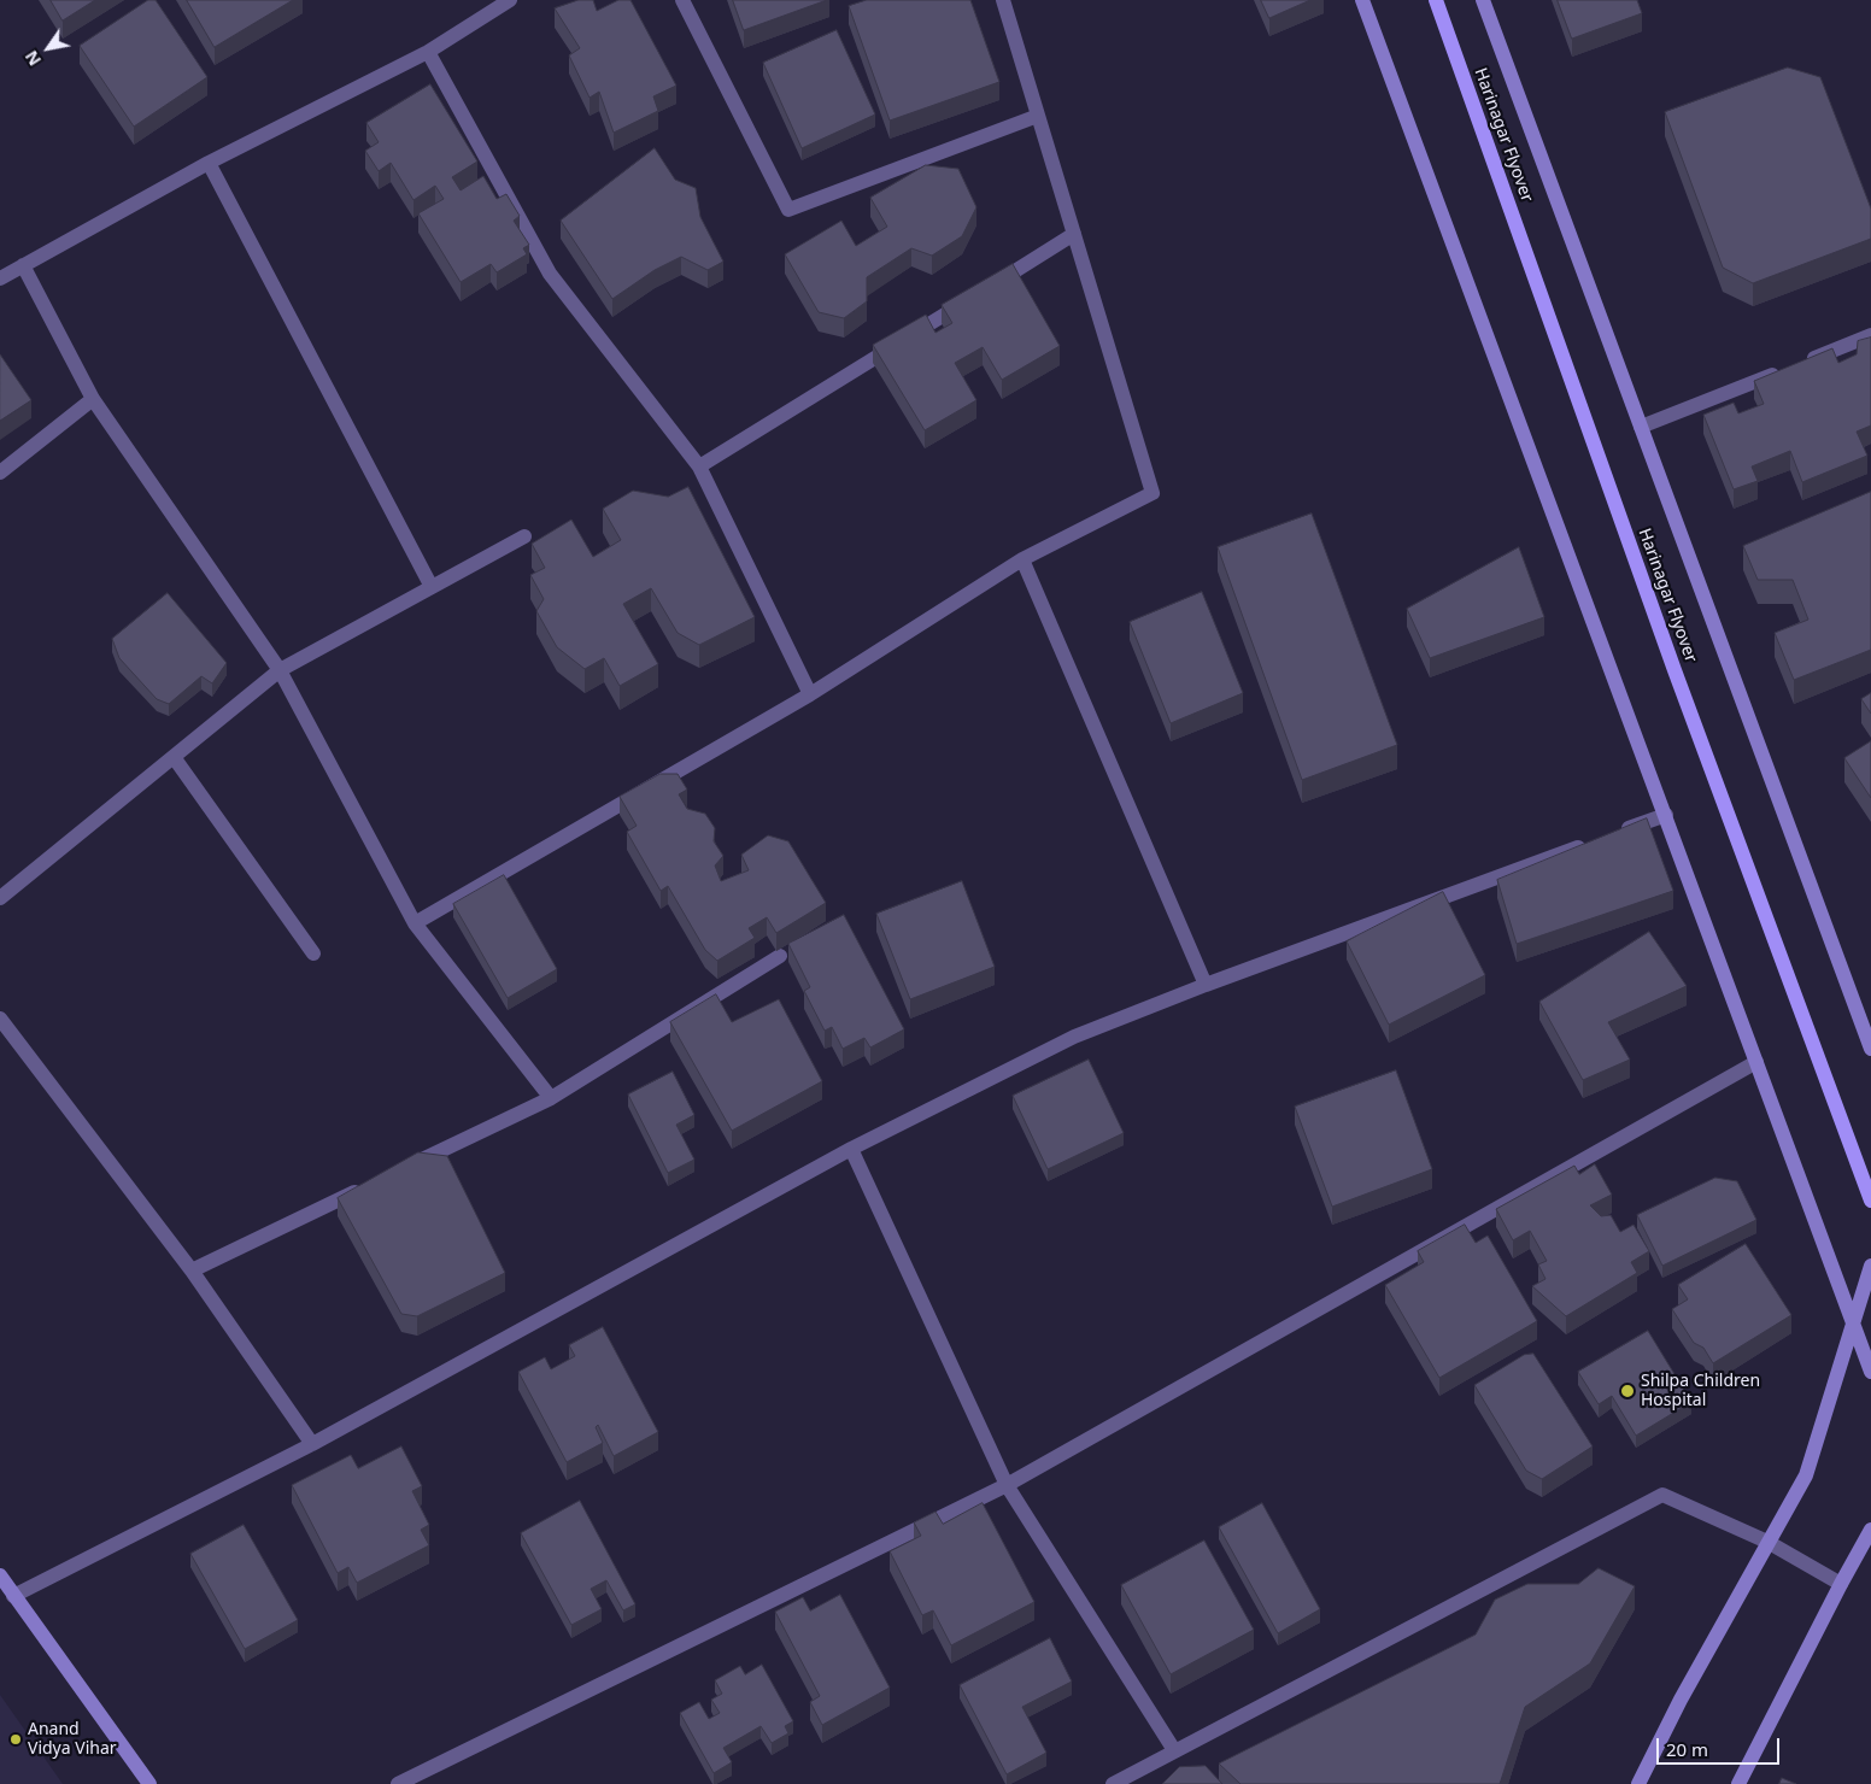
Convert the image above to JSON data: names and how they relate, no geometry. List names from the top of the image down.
{
  "streets": {
    "main road": ["Harinagar Flyover"]
  },
  "places": ["Shilpa Children Hospital", "Anand Vidya Vihar"],
  "scale_bar": "20 m",
  "north": "bottom left"
}
